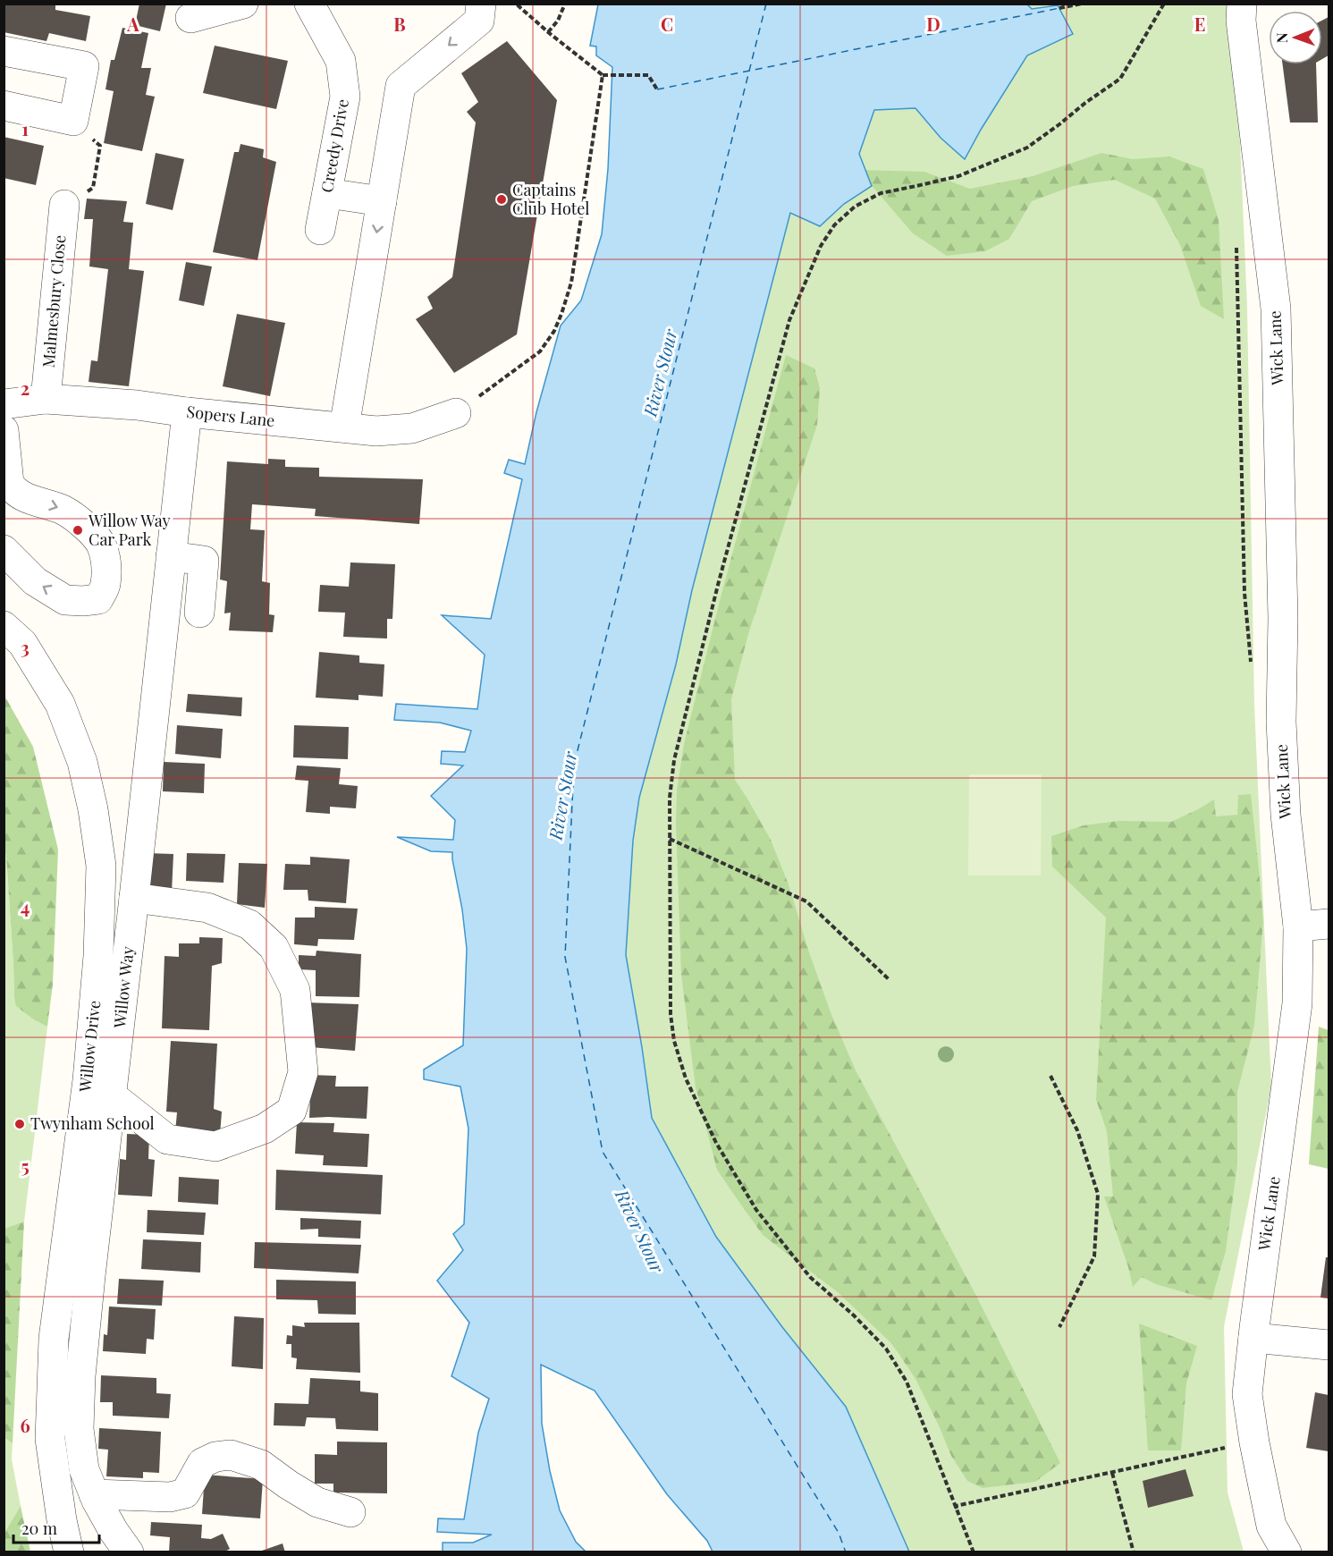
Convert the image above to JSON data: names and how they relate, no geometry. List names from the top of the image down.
{
  "streets": {
    "street": [
      "Creedy Drive",
      "Malmesbury Close",
      "Wick Lane",
      "Sopers Lane",
      "Willow Way",
      "Willow Drive"
    ]
  },
  "crossings": [
    ["Malmesbury Close", "Sopers Lane"],
    ["Sopers Lane", "Willow Way"]
  ],
  "water": ["River Stour"],
  "places": ["Captains Club Hotel", "Willow Way Car Park", "Twynham School"],
  "scale_bar": "20 m",
  "north": "left",
  "grid": {
    "columns": [
      "A",
      "B",
      "C",
      "D",
      "E"
    ],
    "rows": [
      "1",
      "2",
      "3",
      "4",
      "5",
      "6"
    ]
  }
}
